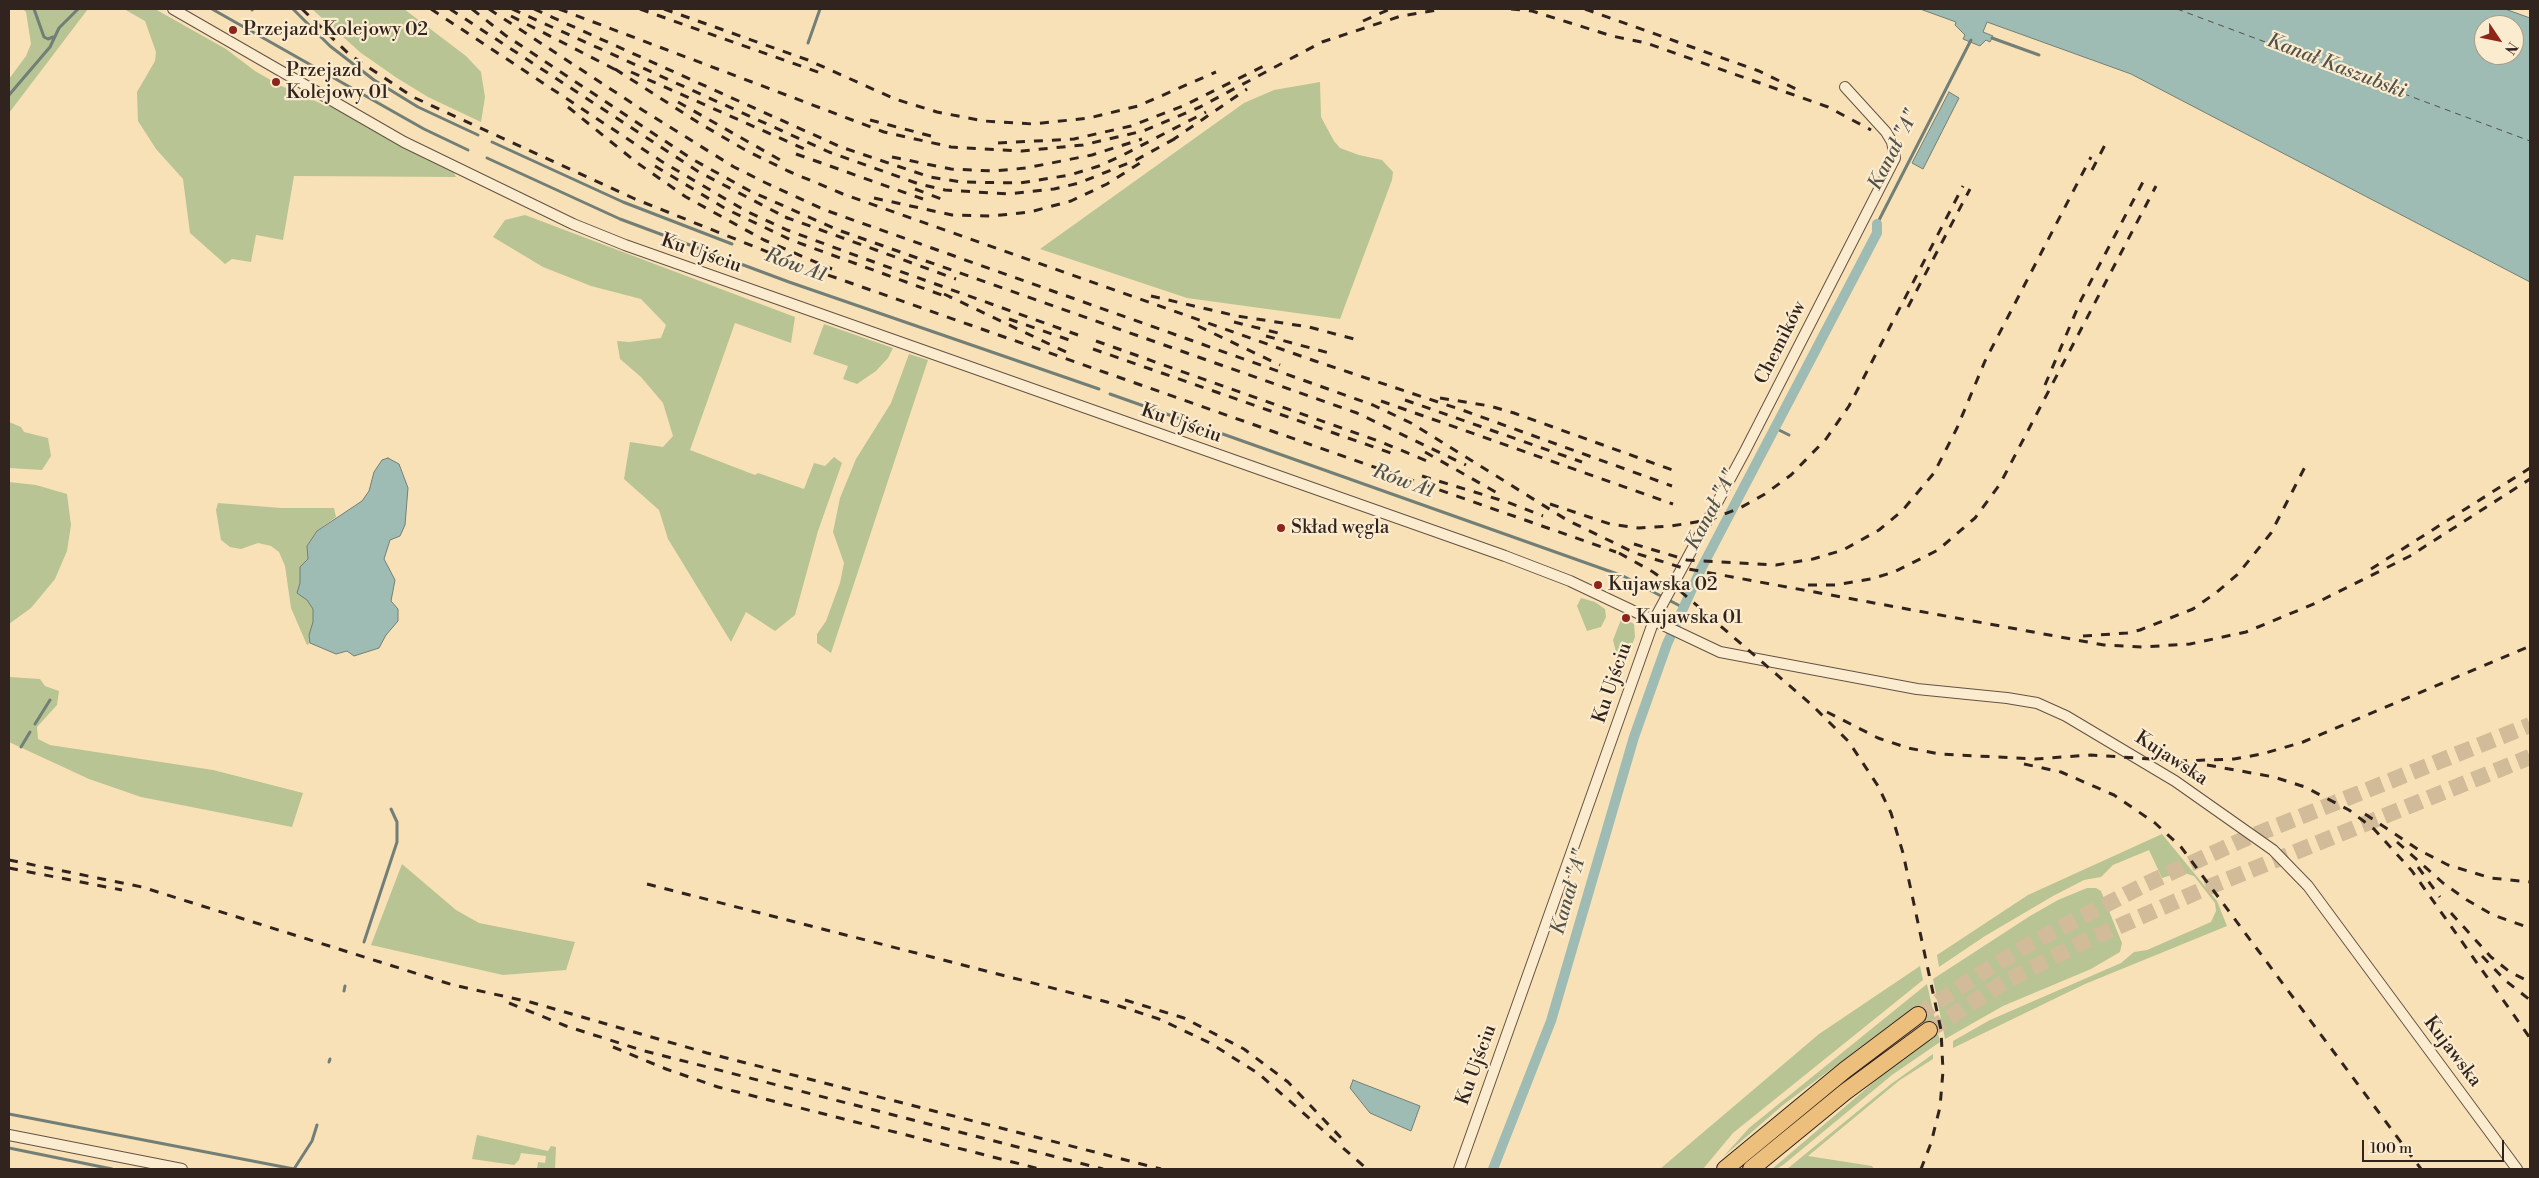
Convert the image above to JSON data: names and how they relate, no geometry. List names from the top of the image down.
{
  "streets": {
    "street": ["Ku Ujściu", "Chemików", "Kujawska"]
  },
  "crossings": [
    ["Ku Ujściu", "Chemików"],
    ["Ku Ujściu", "Kujawska"],
    ["Chemików", "Kujawska"]
  ],
  "water": ["Kanał Kaszubski", "Kanał \"A\"", "Rów A1"],
  "places": [
    "Przejazd Kolejowy 02",
    "Przejazd Kolejowy 01",
    "Skład węgla",
    "Kujawska 02",
    "Kujawska 01"
  ],
  "scale_bar": "100 m",
  "north": "bottom right"
}
